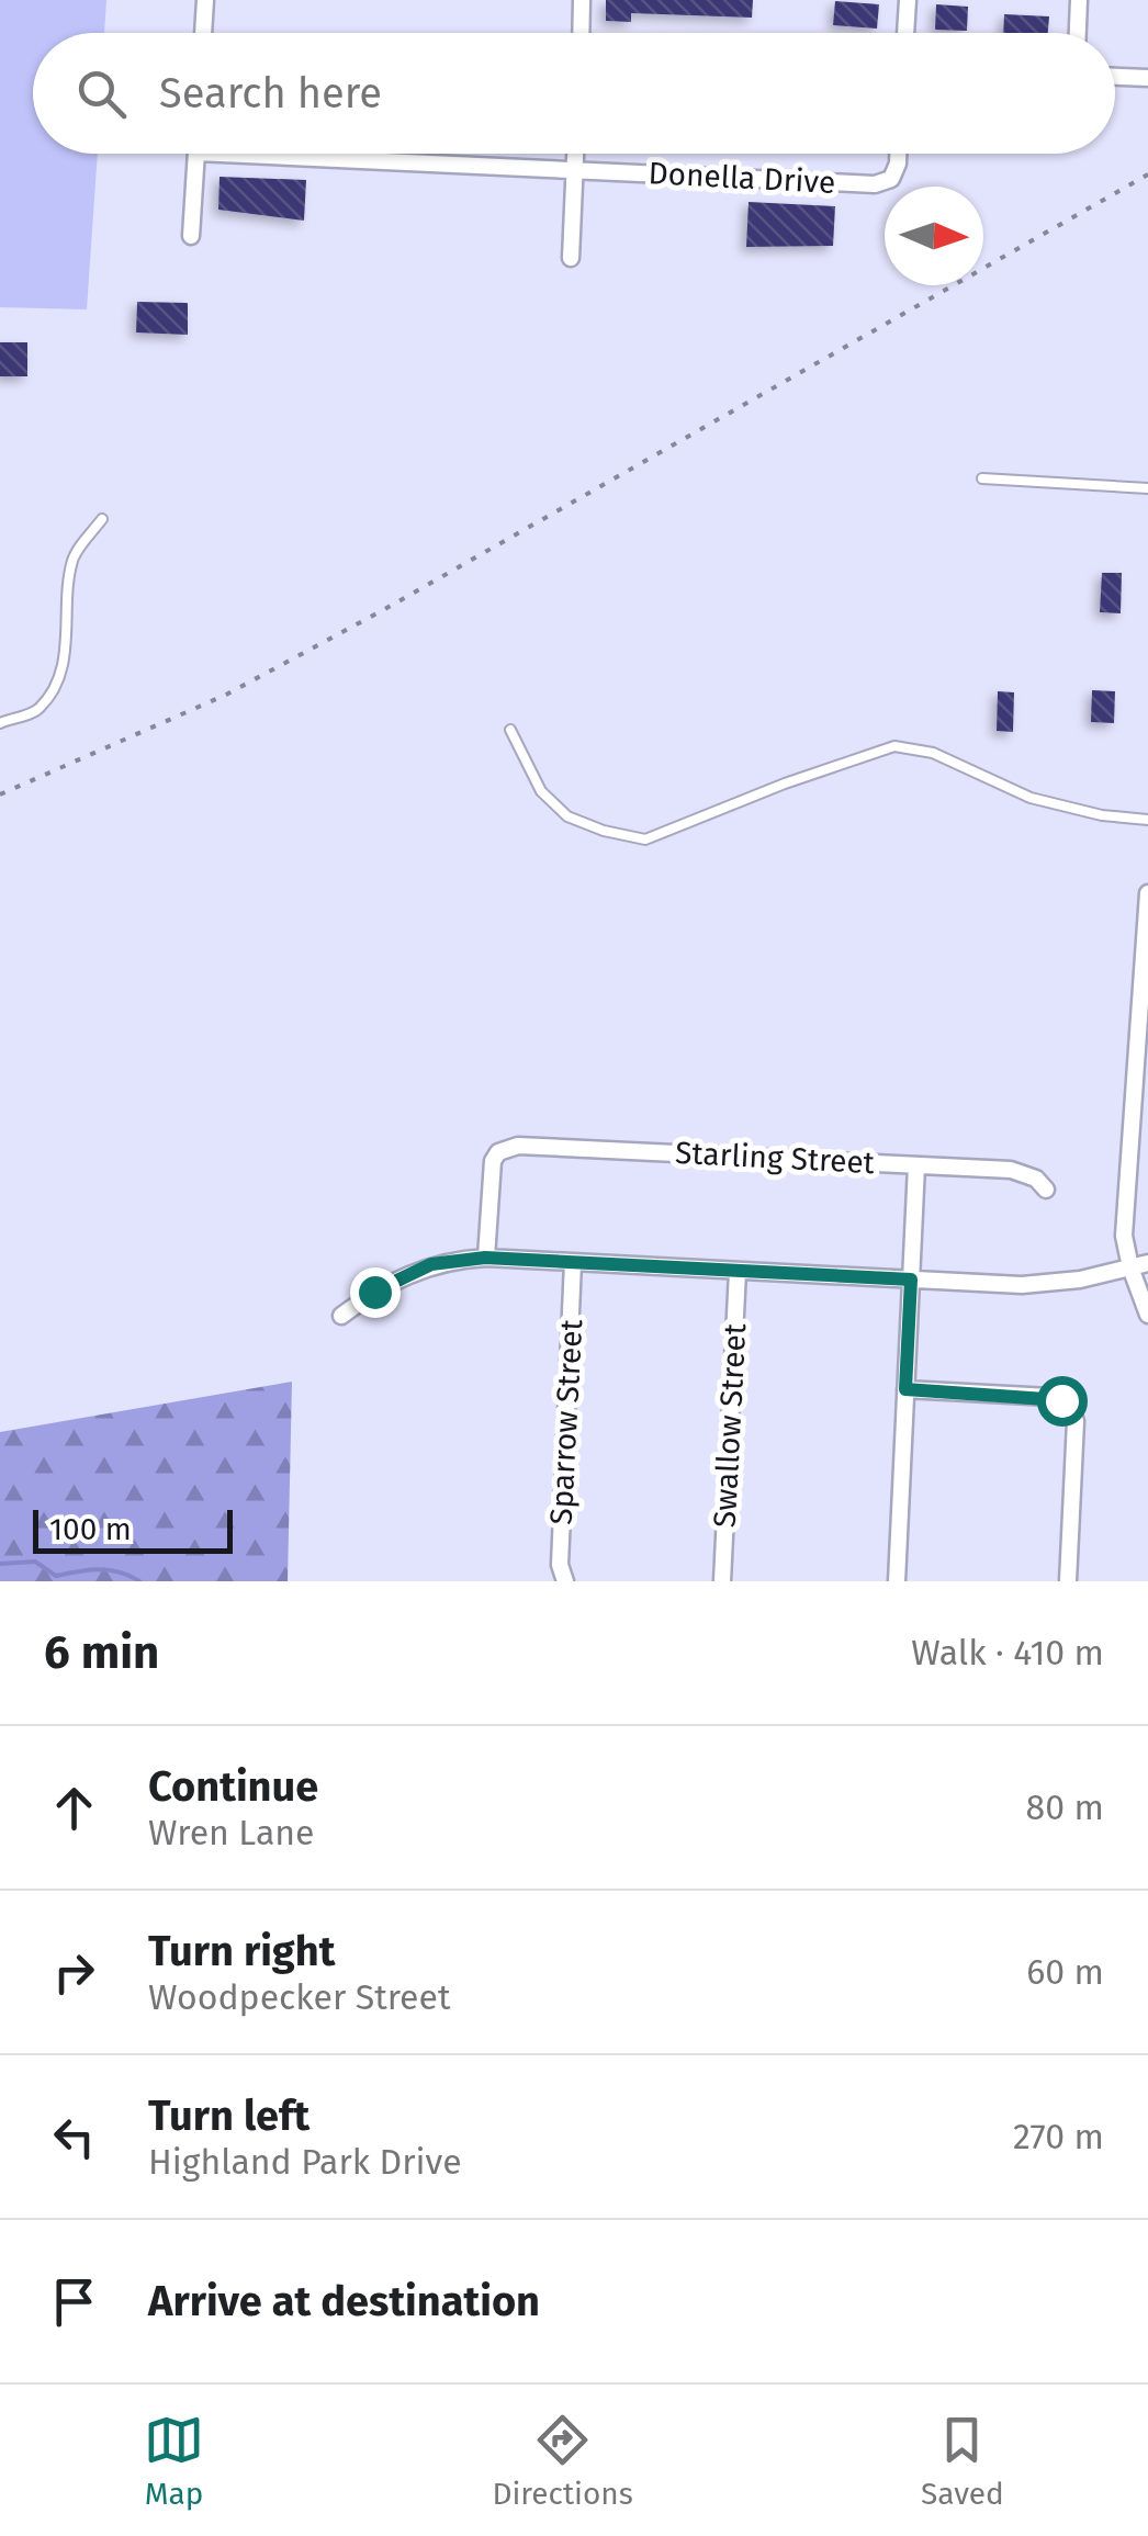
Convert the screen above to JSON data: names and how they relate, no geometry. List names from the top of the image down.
{
  "streets": {
    "street": [
      "Donella Drive",
      "Starling Street",
      "Sparrow Street",
      "Swallow Street"
    ]
  },
  "scale_bar": "100 m",
  "north": "right",
  "page": {
    "search": "Search here",
    "scale": "100 m",
    "heading": ["6 min", "Walk · 410 m"],
    "list": [
      ["Continue", "Wren Lane", "80 m"],
      ["Turn right", "Woodpecker Street", "60 m"],
      ["Turn left", "Highland Park Drive", "270 m"],
      "Arrive at destination"
    ],
    "nav": ["Map", "Directions", "Saved"]
  }
}
